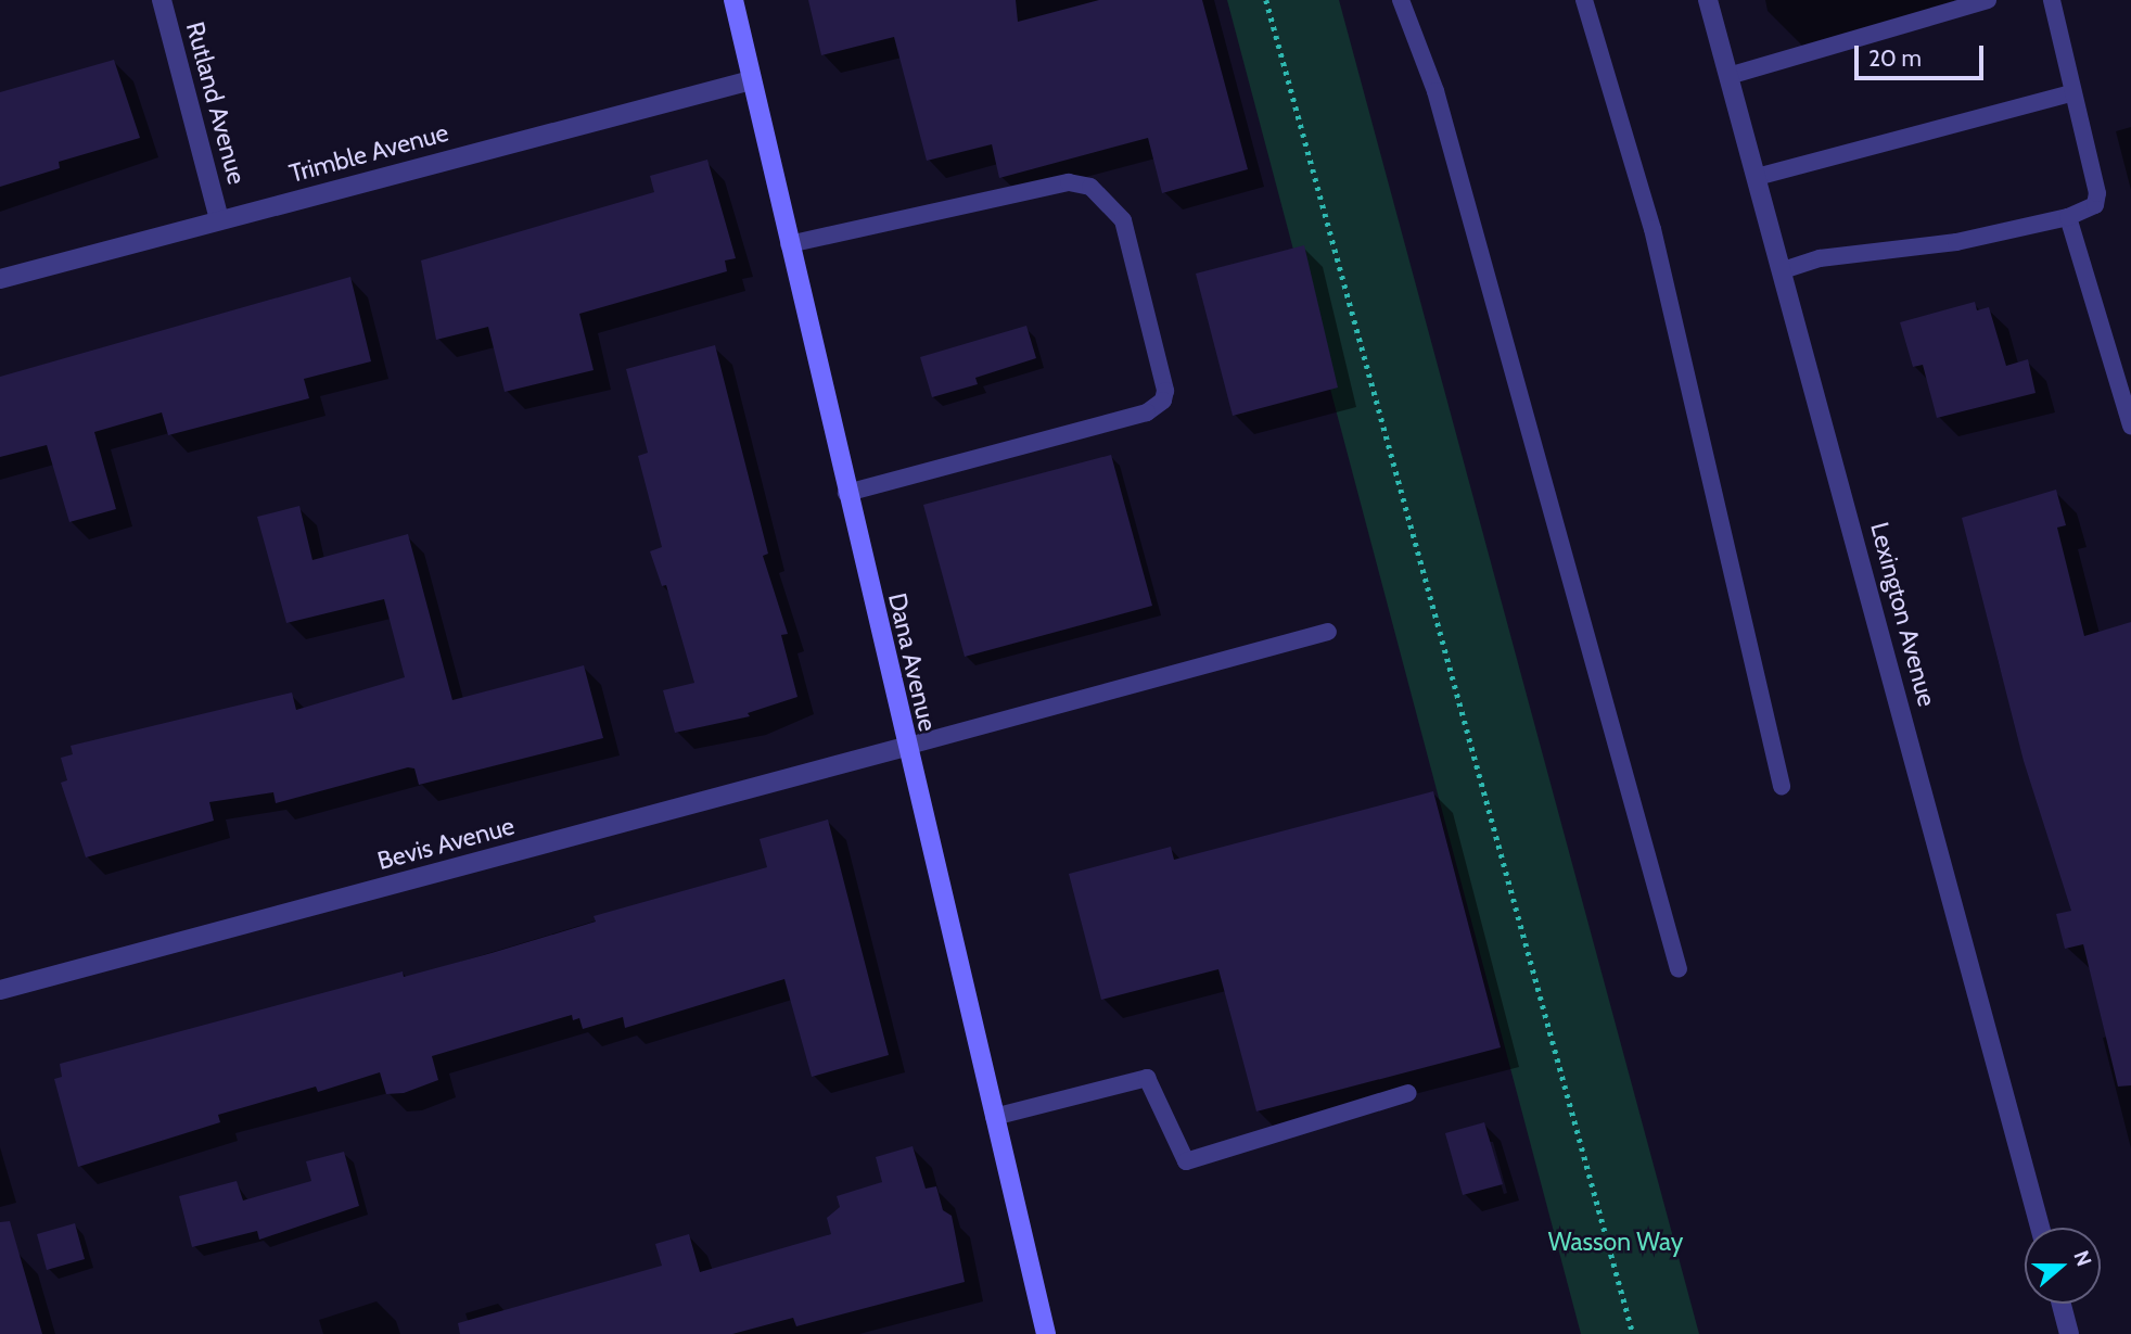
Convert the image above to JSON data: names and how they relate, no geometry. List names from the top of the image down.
{
  "streets": {
    "street": [
      "Rutland Avenue",
      "Trimble Avenue",
      "Lexington Avenue",
      "Dana Avenue",
      "Bevis Avenue"
    ]
  },
  "crossings": [
    ["Rutland Avenue", "Trimble Avenue"],
    ["Trimble Avenue", "Dana Avenue"],
    ["Dana Avenue", "Bevis Avenue"]
  ],
  "parks": ["Wasson Way"],
  "scale_bar": "20 m",
  "north": "right"
}
